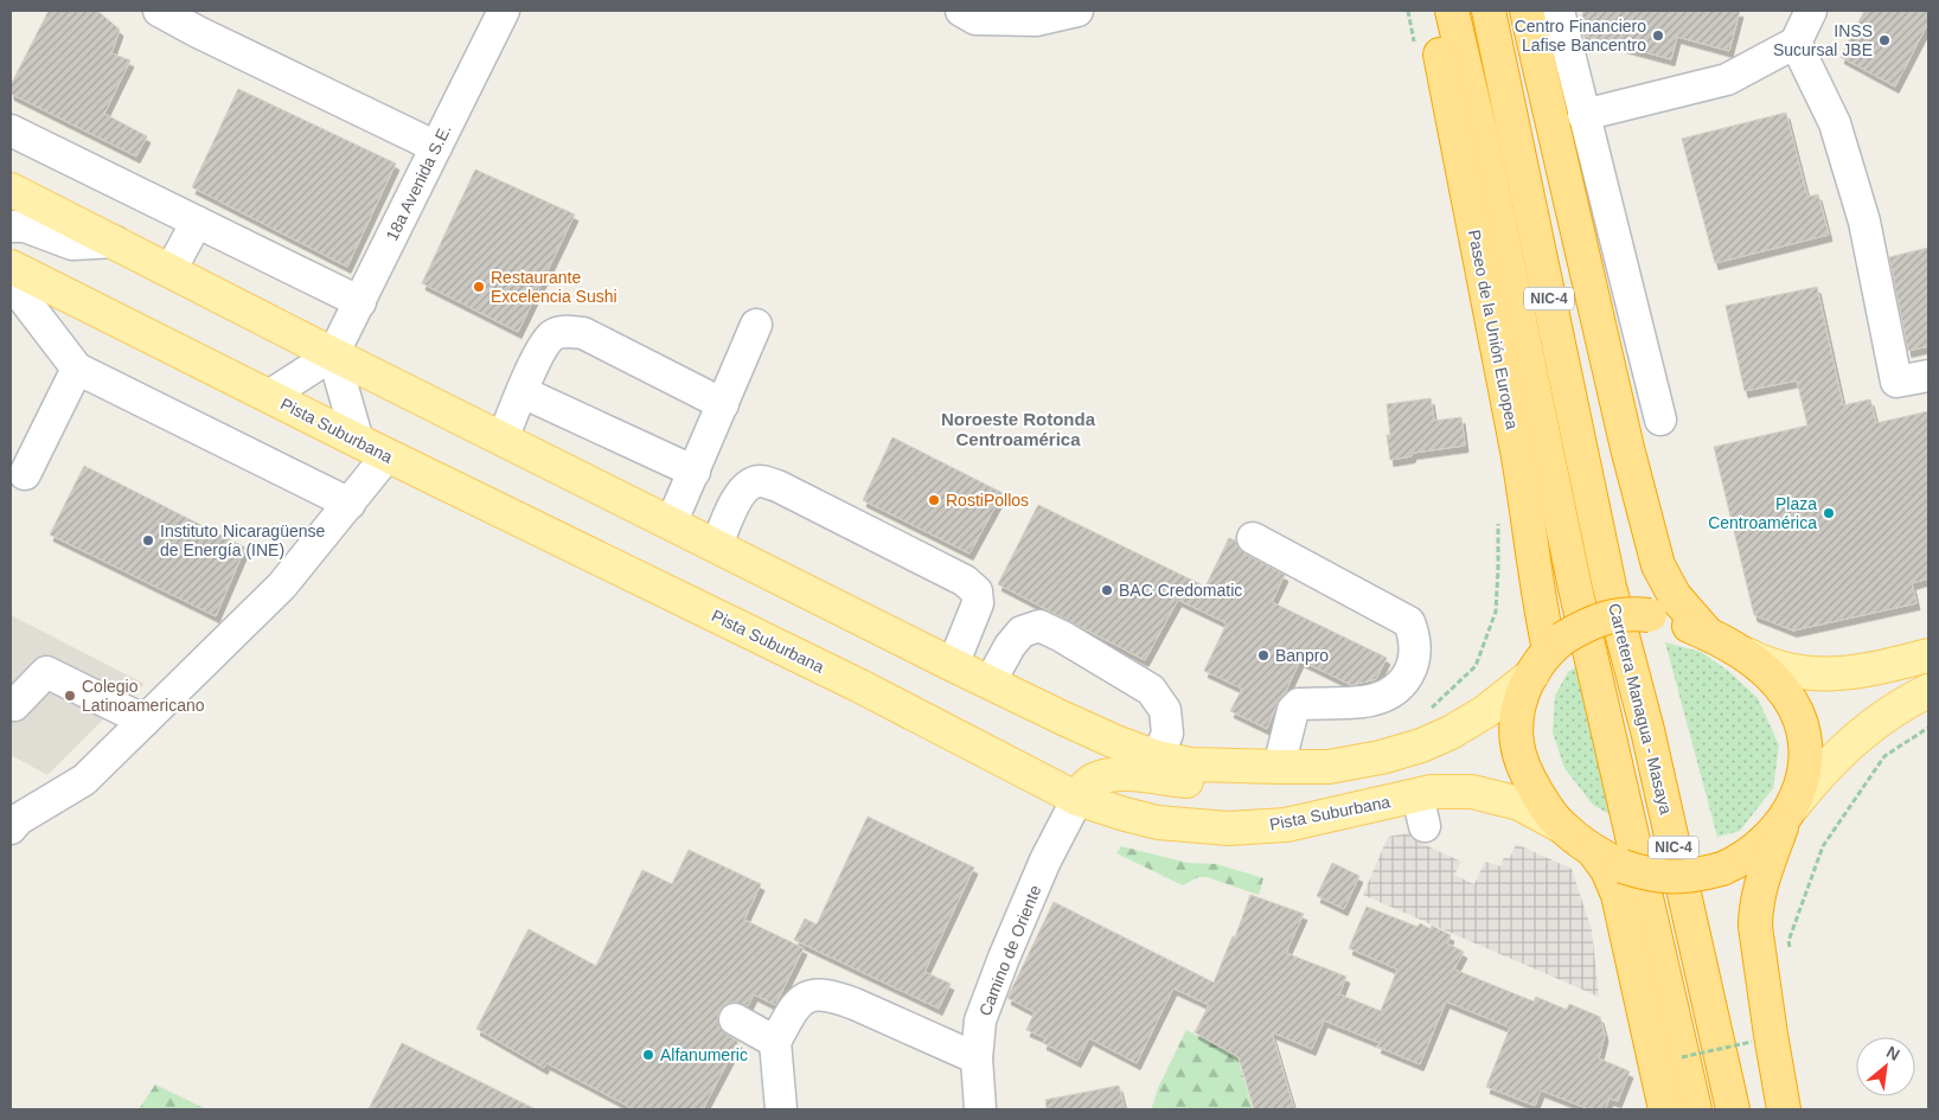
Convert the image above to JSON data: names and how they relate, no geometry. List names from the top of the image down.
{
  "streets": {
    "highway": ["NIC-4", "Paseo de la Unión Europea", "Carretera Managua - Masaya"],
    "main road": ["Pista Suburbana"],
    "street": ["18a Avenida S.E.", "Camino de Oriente"]
  },
  "crossings": [
    ["18a Avenida S.E.", "Pista Suburbana"],
    ["Pista Suburbana", "Camino de Oriente"]
  ],
  "districts": ["Noroeste Rotonda Centroamérica"],
  "places": [
    "Centro Financiero Lafise Bancentro",
    "INSS Sucursal JBE",
    "Restaurante Excelencia Sushi",
    "RostiPollos",
    "Plaza Centroamérica",
    "Instituto Nicaragüense de Energía (INE)",
    "BAC Credomatic",
    "Banpro",
    "Colegio Latinoamericano",
    "Alfanumeric"
  ],
  "north": "top right"
}
